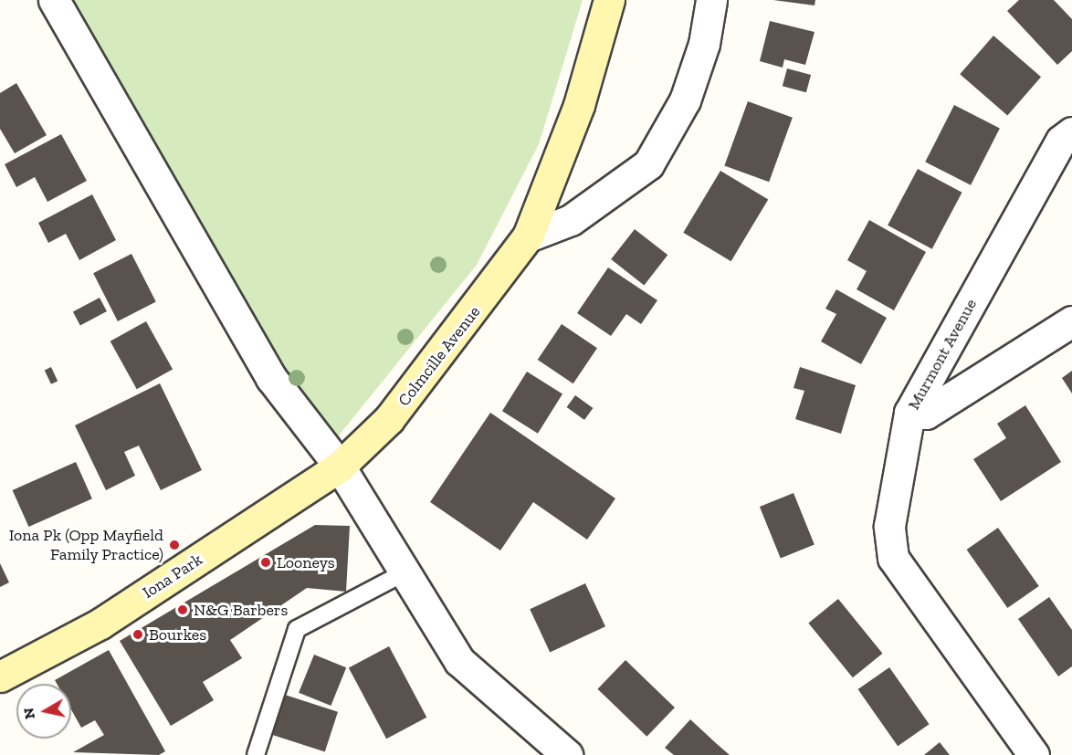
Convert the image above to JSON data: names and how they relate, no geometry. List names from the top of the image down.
{
  "streets": {
    "street": ["Murmont Avenue", "Colmcille Avenue", "Iona Park"]
  },
  "crossings": [
    ["Colmcille Avenue", "Iona Park"]
  ],
  "places": [
    "Iona Pk (Opp Mayfield Family Practice)",
    "Looneys",
    "N&G Barbers",
    "Bourkes"
  ],
  "north": "left"
}
